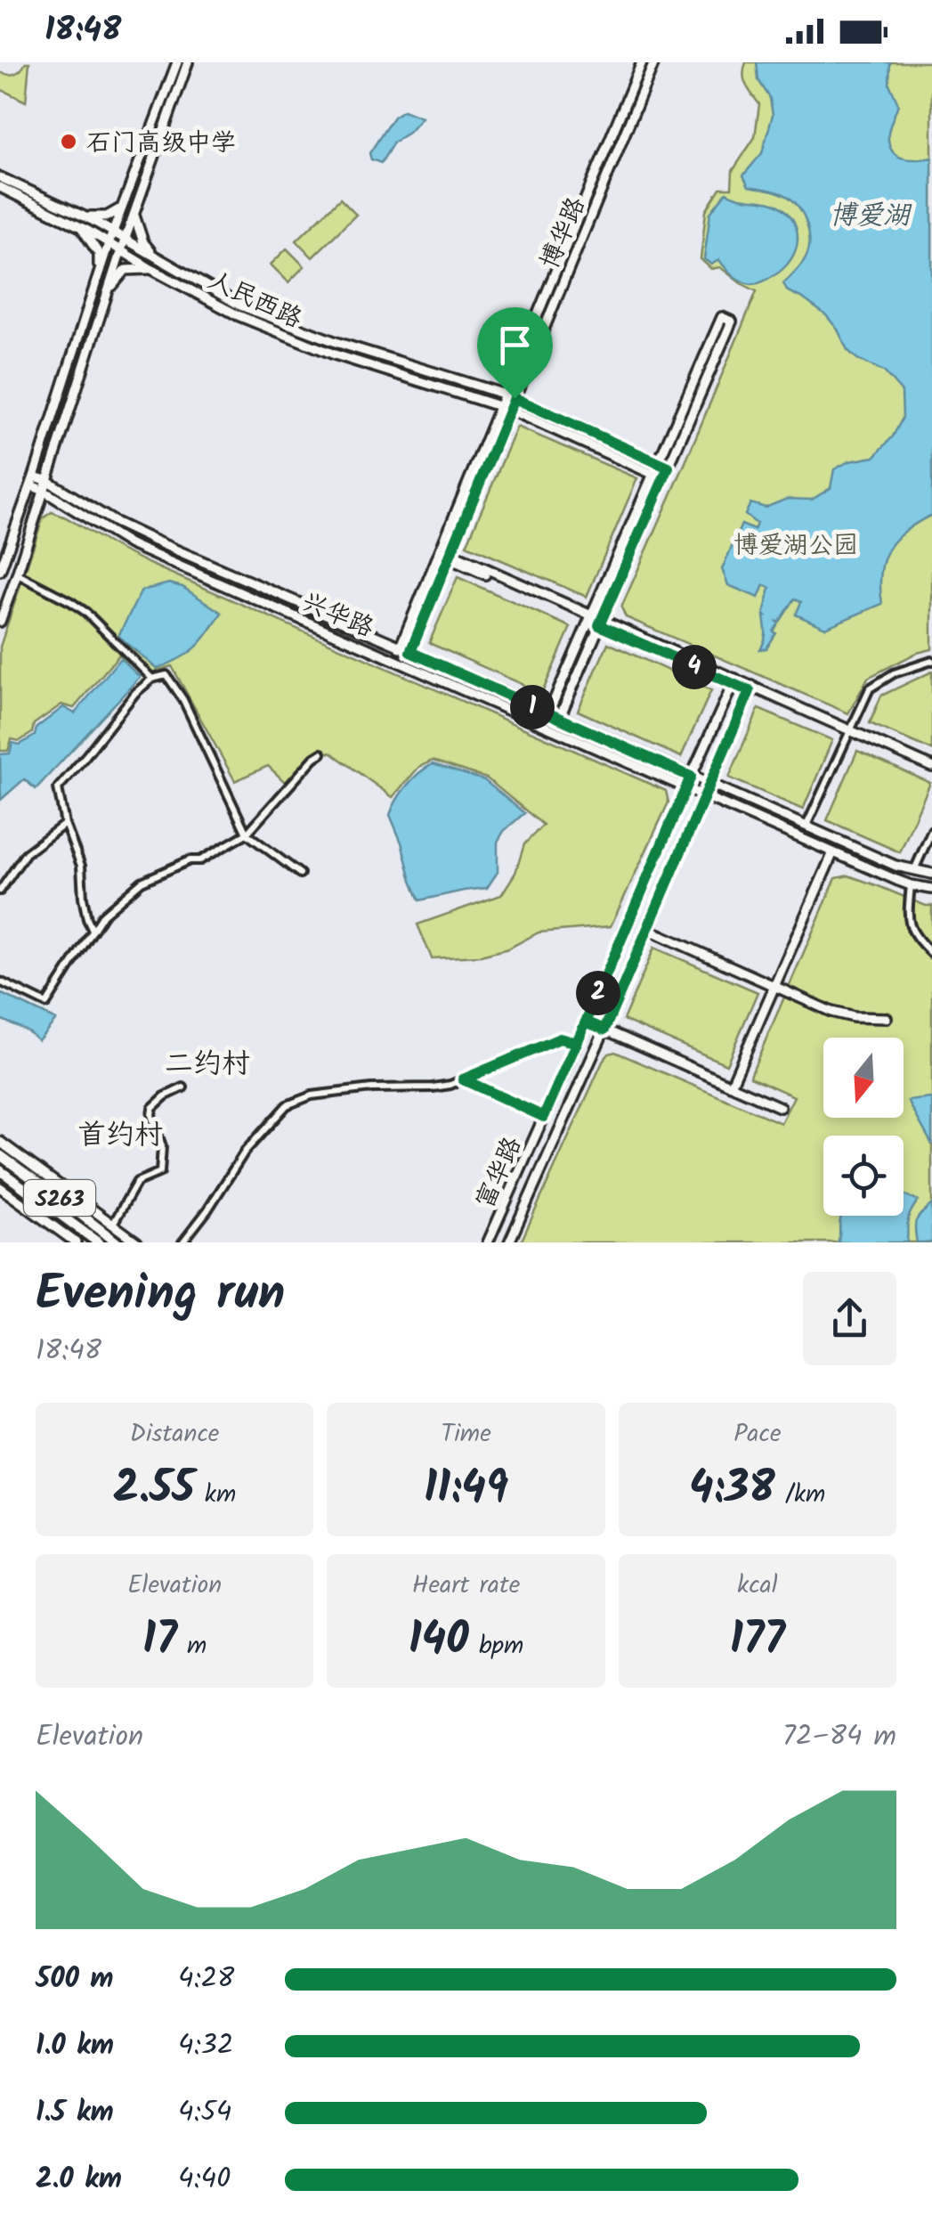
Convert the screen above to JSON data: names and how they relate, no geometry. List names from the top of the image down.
{
  "streets": {
    "main road": ["S263"],
    "street": [
      "博华路",
      "人民西路",
      "兴华路",
      "富华路"
    ]
  },
  "crossings": [
    ["博华路", "人民西路"],
    ["博华路", "兴华路"],
    ["兴华路", "富华路"]
  ],
  "districts": ["二约村", "首约村"],
  "water": ["博爱湖"],
  "parks": ["博爱湖公园"],
  "places": ["石门高级中学"],
  "north": "bottom",
  "page": {
    "status": "18:48",
    "pins": ["4", "1", "2"],
    "heading": ["Evening run", "18:48"],
    "stats": [
      ["Distance", "2.55 km"],
      ["Time", "11:49"],
      ["Pace", "4:38 /km"],
      ["Elevation", "17 m"],
      ["Heart rate", "140 bpm"],
      ["kcal", "177"]
    ],
    "chart": ["Elevation", "72–84 m"],
    "list": [
      {
        "name": "500 m",
        "note": "4:28"
      },
      {
        "name": "1.0 km",
        "note": "4:32"
      },
      {
        "name": "1.5 km",
        "note": "4:54"
      },
      {
        "name": "2.0 km",
        "note": "4:40"
      }
    ]
  }
}
